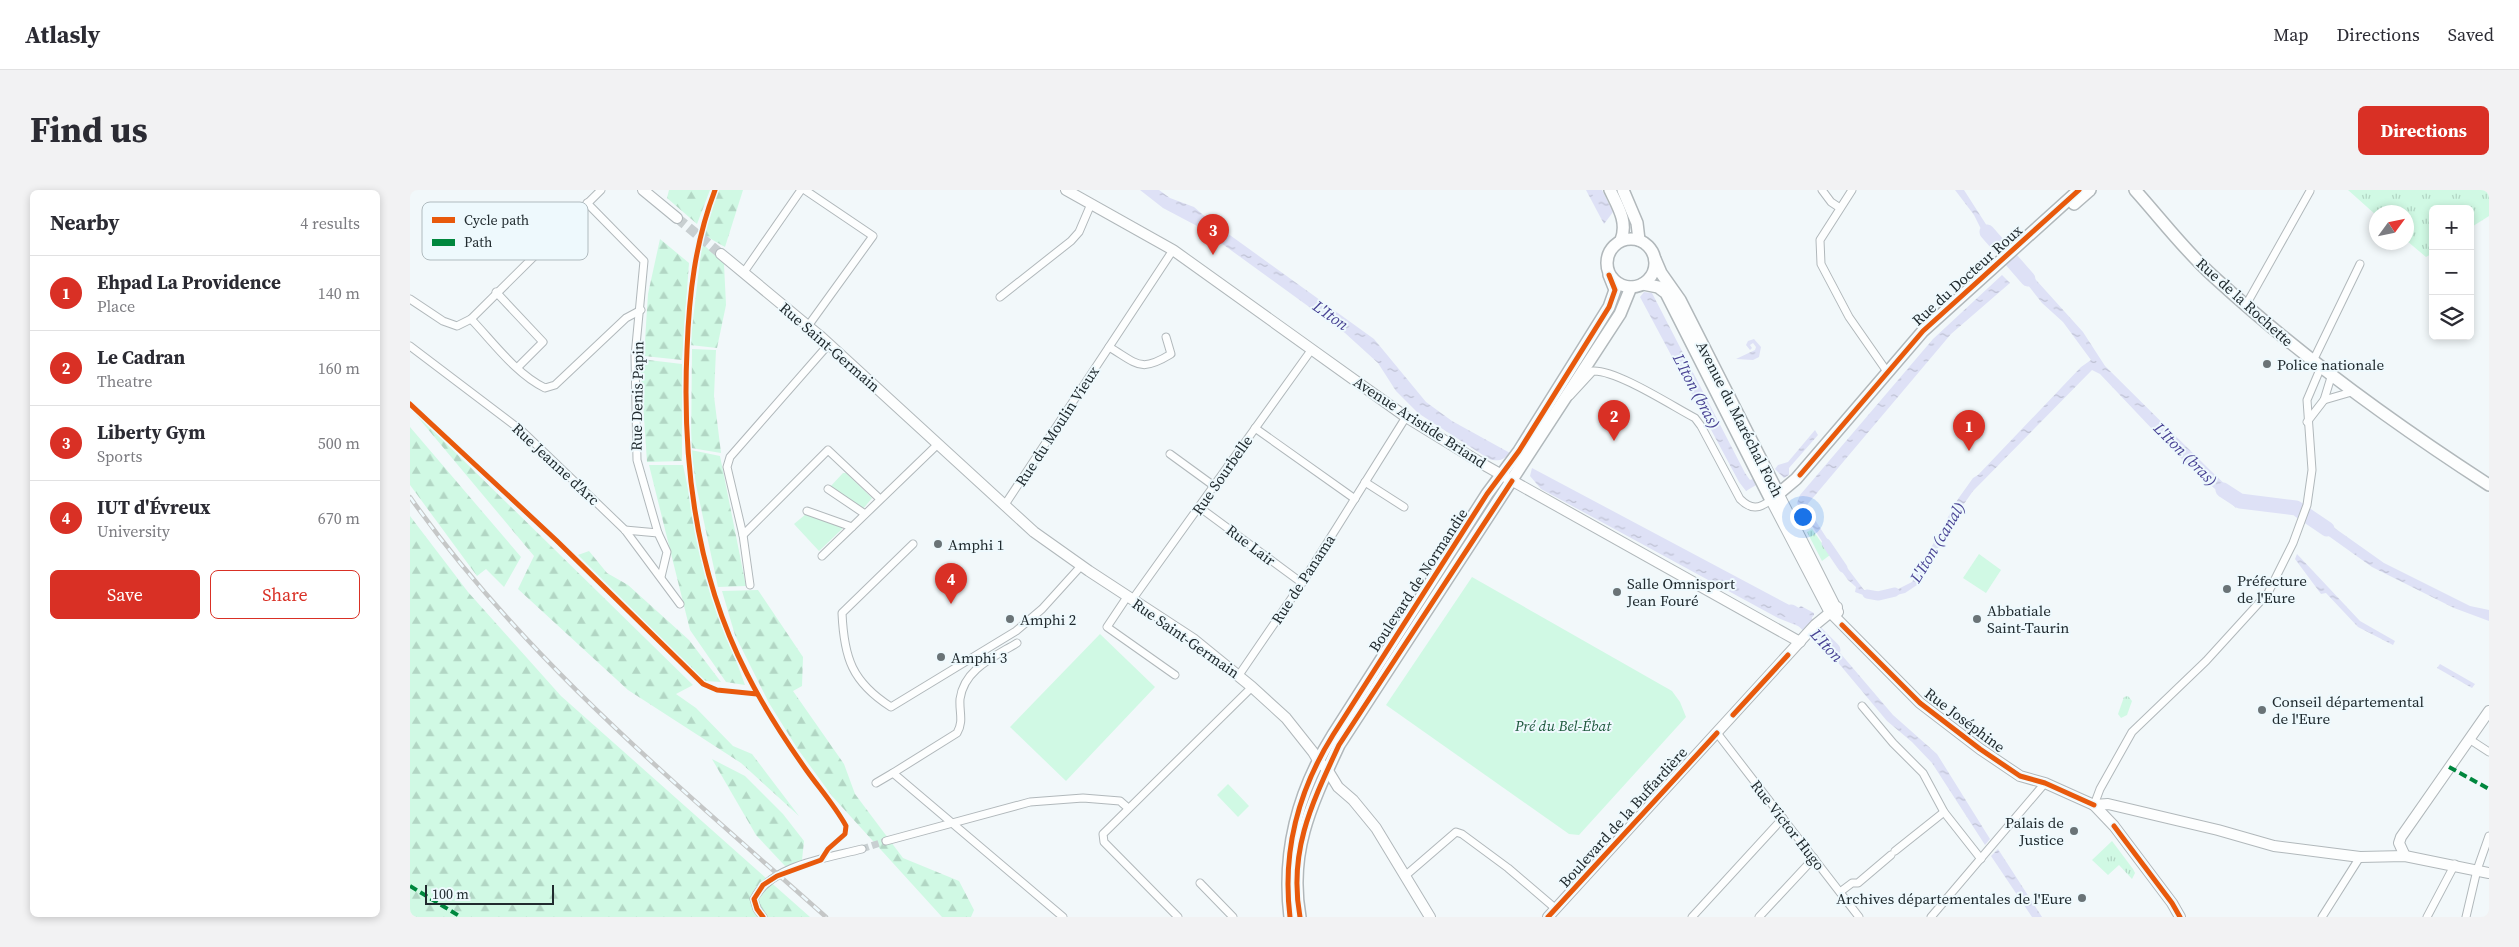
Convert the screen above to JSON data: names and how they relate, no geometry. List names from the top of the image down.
{
  "streets": {
    "main road": [
      "Rue du Docteur Roux",
      "Rue de la Rochette",
      "Rue Saint-Germain",
      "Avenue du Maréchal Foch",
      "Avenue Aristide Briand",
      "Boulevard de Normandie",
      "Rue Joséphine",
      "Boulevard de la Buffardière"
    ],
    "street": [
      "Rue Denis Papin",
      "Rue du Moulin Vieux",
      "Rue Jeanne d'Arc",
      "Rue Sourbelle",
      "Rue Lair",
      "Rue de Panama",
      "Rue Victor Hugo"
    ]
  },
  "crossings": [
    ["Rue du Docteur Roux", "Avenue du Maréchal Foch"],
    ["Rue Saint-Germain", "Rue du Moulin Vieux"],
    ["Rue Saint-Germain", "Rue Sourbelle"],
    ["Rue Saint-Germain", "Rue de Panama"],
    ["Rue Saint-Germain", "Boulevard de Normandie"],
    ["Rue Denis Papin", "Rue Jeanne d'Arc"],
    ["Avenue du Maréchal Foch", "Boulevard de Normandie"],
    ["Avenue du Maréchal Foch", "Rue Joséphine"],
    ["Avenue du Maréchal Foch", "Boulevard de la Buffardière"],
    ["Avenue Aristide Briand", "Rue du Moulin Vieux"],
    ["Avenue Aristide Briand", "Rue Sourbelle"],
    ["Avenue Aristide Briand", "Rue de Panama"],
    ["Avenue Aristide Briand", "Boulevard de Normandie"],
    ["Avenue Aristide Briand", "Boulevard de la Buffardière"],
    ["Rue Sourbelle", "Rue Lair"],
    ["Rue Lair", "Rue de Panama"],
    ["Boulevard de la Buffardière", "Rue Victor Hugo"]
  ],
  "water": ["L'Iton", "L'Iton (bras)", "L'Iton (canal)"],
  "parks": ["Pré du Bel-Ébat"],
  "places": [
    "Police nationale",
    "Amphi 1",
    "Préfecture de l'Eure",
    "Salle Omnisport Jean Fouré",
    "Amphi 2",
    "Abbatiale Saint-Taurin",
    "Amphi 3",
    "Conseil départemental de l'Eure",
    "Palais de Justice",
    "Archives départementales de l'Eure"
  ],
  "legend": ["Cycle path", "Path"],
  "scale_bar": "100 m",
  "north": "top right",
  "page": {
    "header": "Atlasly",
    "nav": ["Map", "Directions", "Saved"],
    "title": "Find us",
    "buttons": [
      "Directions",
      ["Save", "Share"]
    ],
    "heading": ["Nearby", "4 results"],
    "map_buttons": ["+", "−"],
    "pins": [
      "3",
      "2",
      "1",
      "4"
    ],
    "list": [
      {
        "mark": "1",
        "name": "Ehpad La Providence",
        "note": "Place",
        "value": "140 m"
      },
      {
        "mark": "2",
        "name": "Le Cadran",
        "note": "Theatre",
        "value": "160 m"
      },
      {
        "mark": "3",
        "name": "Liberty Gym",
        "note": "Sports",
        "value": "500 m"
      },
      {
        "mark": "4",
        "name": "IUT d'Évreux",
        "note": "University",
        "value": "670 m"
      }
    ],
    "scale": "100 m"
  }
}
